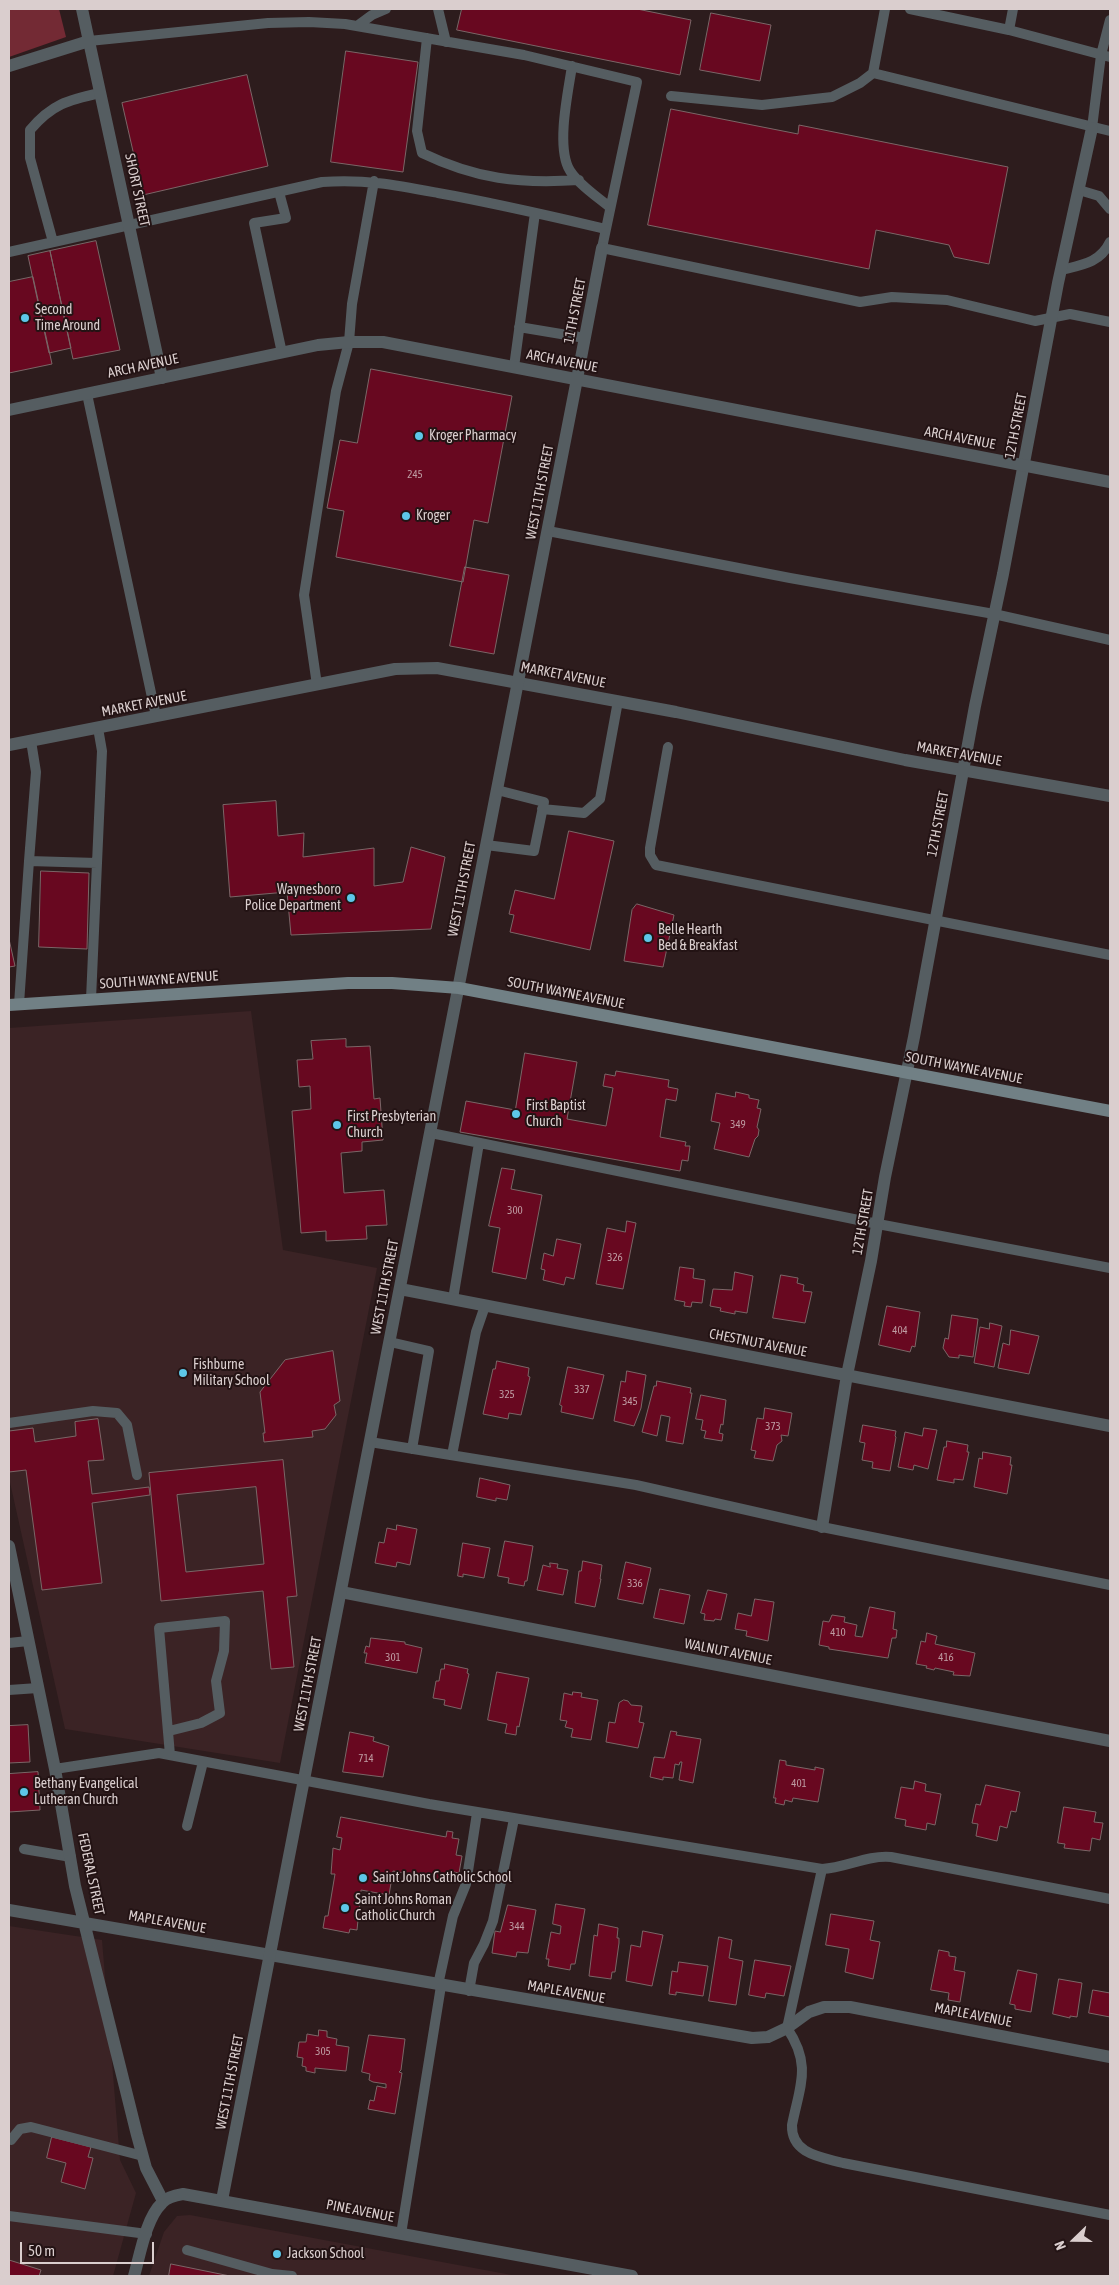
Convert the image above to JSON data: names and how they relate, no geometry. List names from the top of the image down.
{
  "streets": {
    "main road": ["SOUTH WAYNE AVENUE"],
    "street": [
      "SHORT STREET",
      "11TH STREET",
      "ARCH AVENUE",
      "12TH STREET",
      "WEST 11TH STREET",
      "MARKET AVENUE",
      "CHESTNUT AVENUE",
      "WALNUT AVENUE",
      "FEDERAL STREET",
      "MAPLE AVENUE",
      "PINE AVENUE"
    ]
  },
  "crossings": [
    ["SHORT STREET", "ARCH AVENUE"],
    ["11TH STREET", "ARCH AVENUE"],
    ["11TH STREET", "WEST 11TH STREET"],
    ["ARCH AVENUE", "12TH STREET"],
    ["ARCH AVENUE", "WEST 11TH STREET"],
    ["12TH STREET", "MARKET AVENUE"],
    ["12TH STREET", "SOUTH WAYNE AVENUE"],
    ["12TH STREET", "CHESTNUT AVENUE"],
    ["WEST 11TH STREET", "MARKET AVENUE"],
    ["WEST 11TH STREET", "SOUTH WAYNE AVENUE"],
    ["WEST 11TH STREET", "CHESTNUT AVENUE"],
    ["WEST 11TH STREET", "WALNUT AVENUE"],
    ["WEST 11TH STREET", "MAPLE AVENUE"],
    ["WEST 11TH STREET", "PINE AVENUE"],
    ["FEDERAL STREET", "MAPLE AVENUE"],
    ["FEDERAL STREET", "PINE AVENUE"]
  ],
  "places": [
    "Second Time Around",
    "Kroger Pharmacy",
    "Kroger",
    "Waynesboro Police Department",
    "Belle Hearth Bed & Breakfast",
    "First Baptist Church",
    "First Presbyterian Church",
    "Fishburne Military School",
    "Bethany Evangelical Lutheran Church",
    "Saint Johns Catholic School",
    "Saint Johns Roman Catholic Church",
    "Jackson School"
  ],
  "house_numbers": [
    "245",
    "349",
    "300",
    "326",
    "404",
    "337",
    "325",
    "345",
    "373",
    "336",
    "410",
    "301",
    "416",
    "714",
    "401",
    "344",
    "305"
  ],
  "scale_bar": "50 m",
  "north": "left"
}
